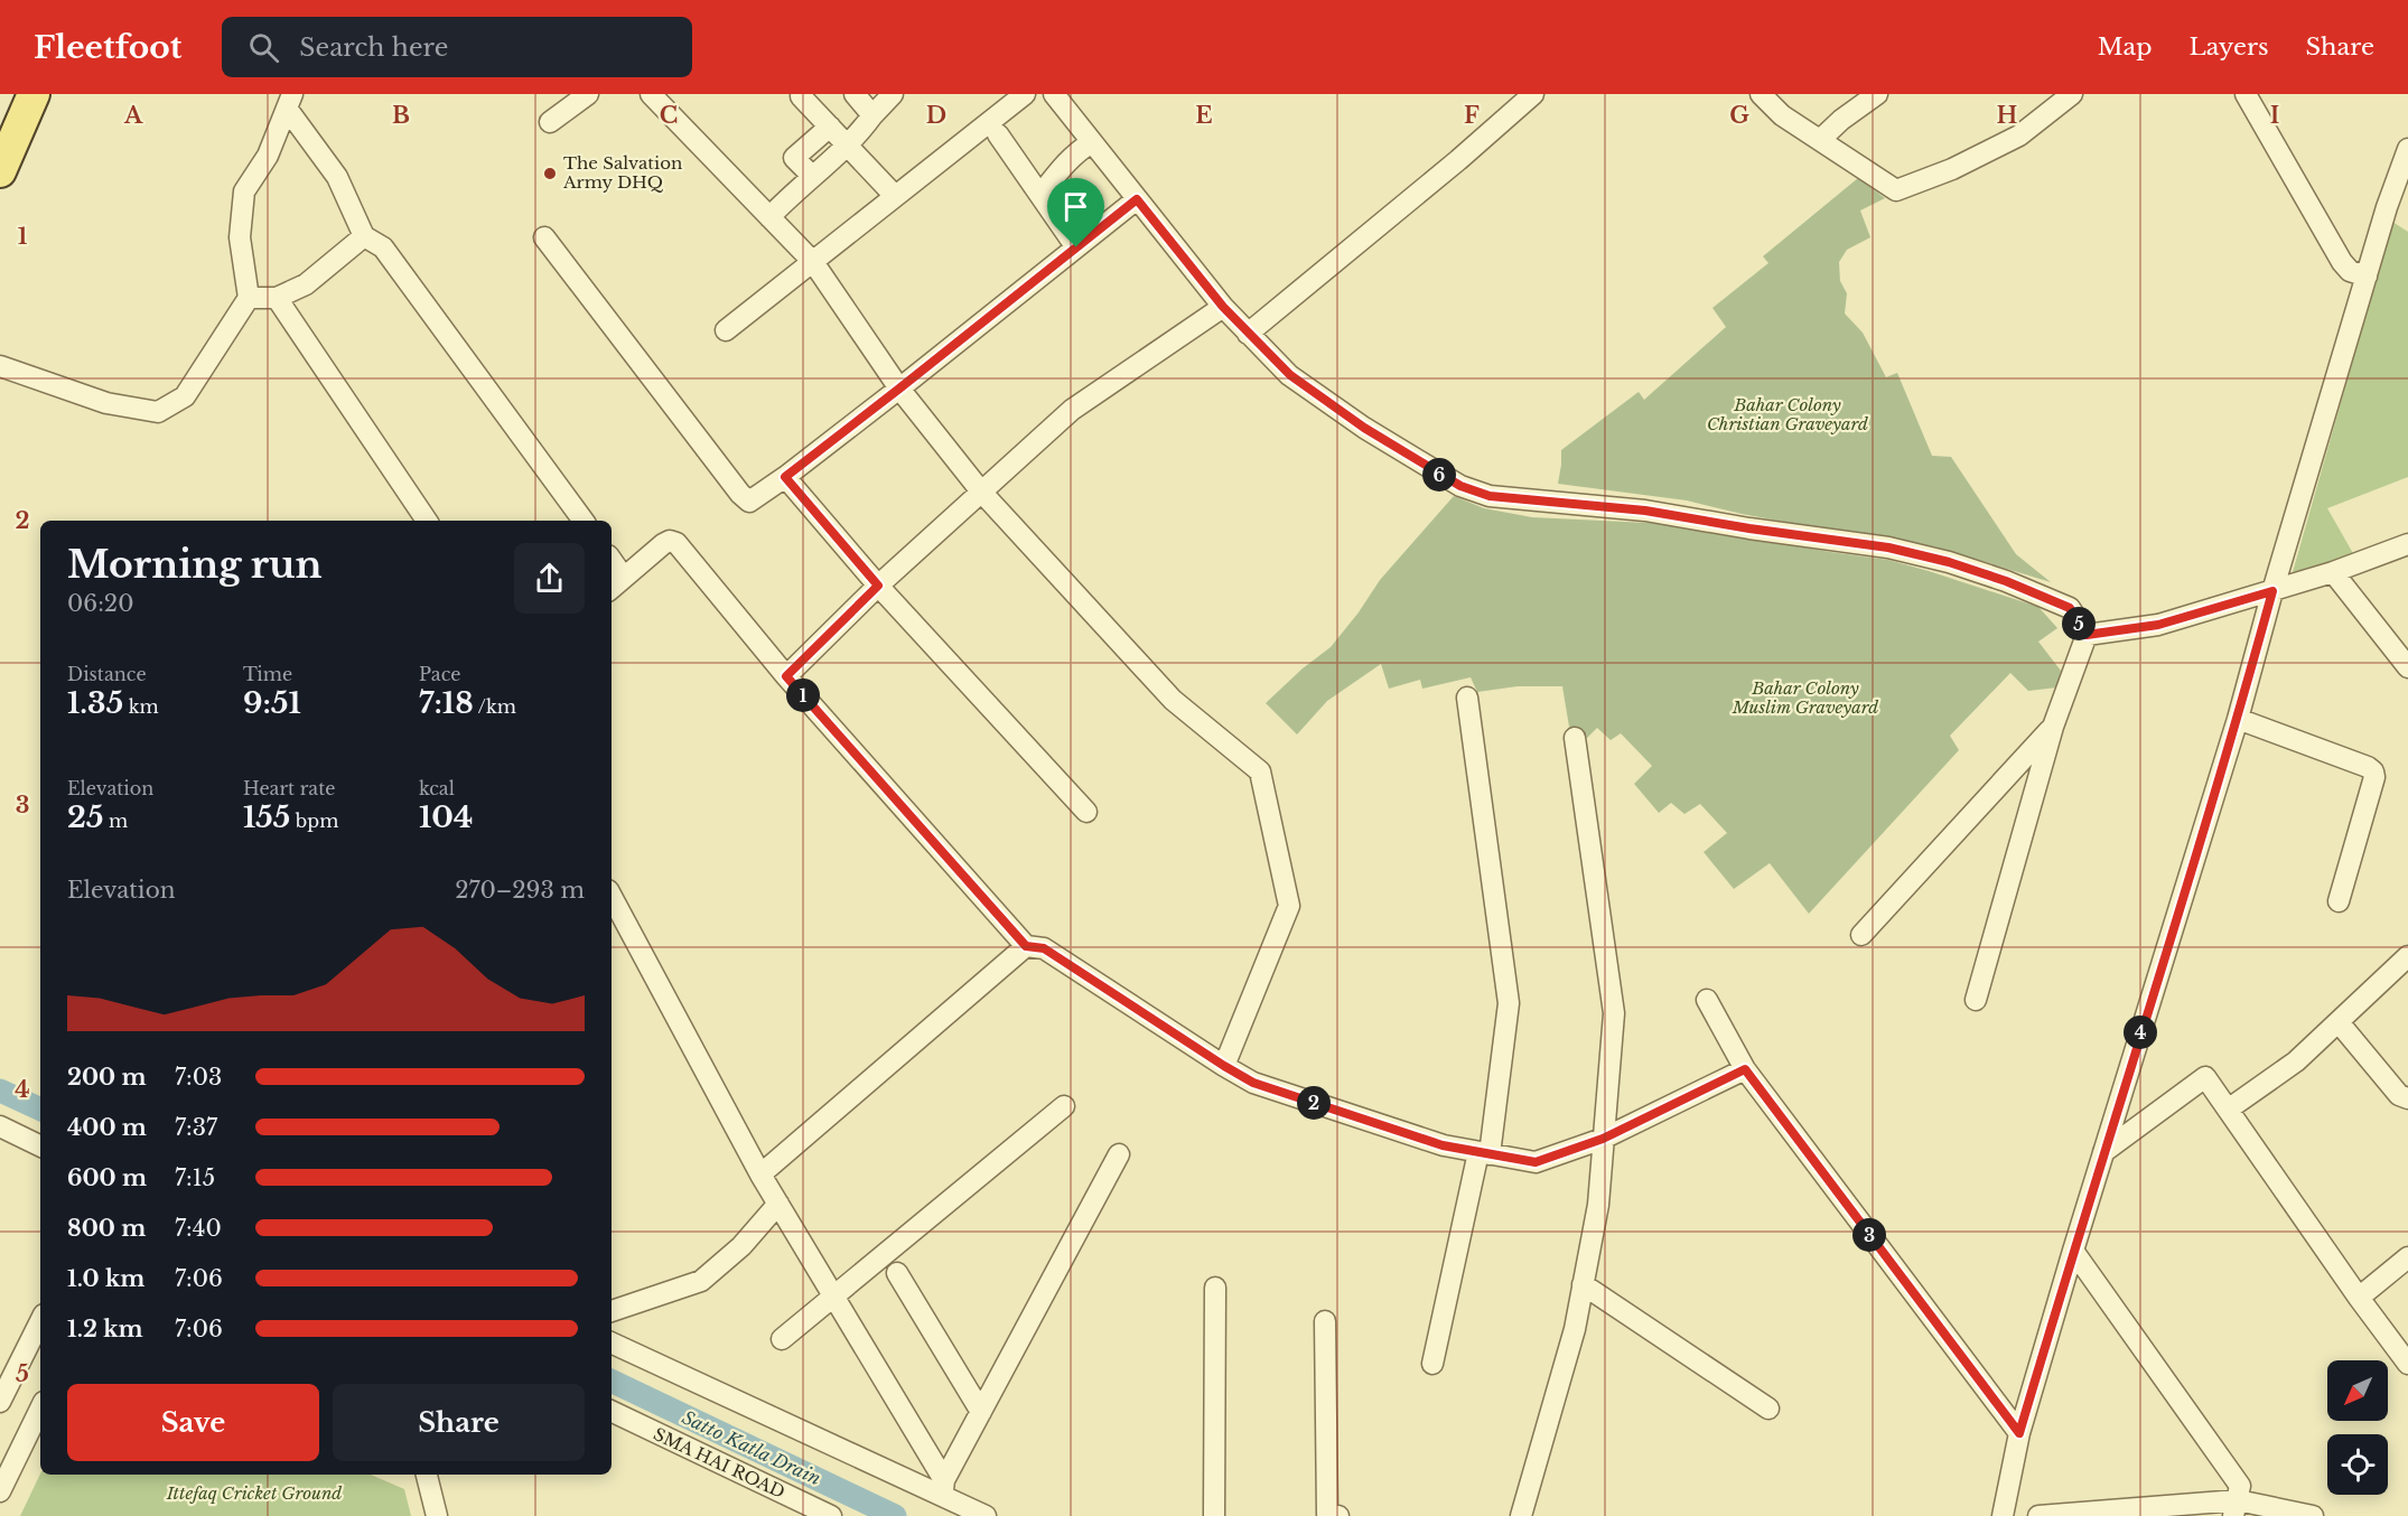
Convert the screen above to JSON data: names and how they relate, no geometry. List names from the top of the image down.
{
  "streets": {
    "street": ["SMA HAI ROAD"]
  },
  "water": ["Satto Katla Drain"],
  "parks": ["Bahar Colony Christian Graveyard", "Bahar Colony Muslim Graveyard", "Ittefaq Cricket Ground"],
  "places": ["The Salvation Army DHQ"],
  "north": "bottom left",
  "page": {
    "header": "Fleetfoot",
    "search": "Search here",
    "nav": ["Map", "Layers", "Share"],
    "pins": [
      "6",
      "5",
      "1",
      "4",
      "2",
      "3"
    ],
    "heading": ["Morning run", "06:20"],
    "stats": [
      ["Distance", "1.35 km"],
      ["Time", "9:51"],
      ["Pace", "7:18 /km"],
      ["Elevation", "25 m"],
      ["Heart rate", "155 bpm"],
      ["kcal", "104"]
    ],
    "chart": ["Elevation", "270–293 m"],
    "list": [
      {
        "name": "200 m",
        "note": "7:03"
      },
      {
        "name": "400 m",
        "note": "7:37"
      },
      {
        "name": "600 m",
        "note": "7:15"
      },
      {
        "name": "800 m",
        "note": "7:40"
      },
      {
        "name": "1.0 km",
        "note": "7:06"
      },
      {
        "name": "1.2 km",
        "note": "7:06"
      }
    ],
    "buttons": ["Save", "Share"]
  },
  "grid": {
    "columns": [
      "A",
      "B",
      "C",
      "D",
      "E",
      "F",
      "G",
      "H",
      "I"
    ],
    "rows": [
      "1",
      "2",
      "3",
      "4",
      "5"
    ]
  }
}
